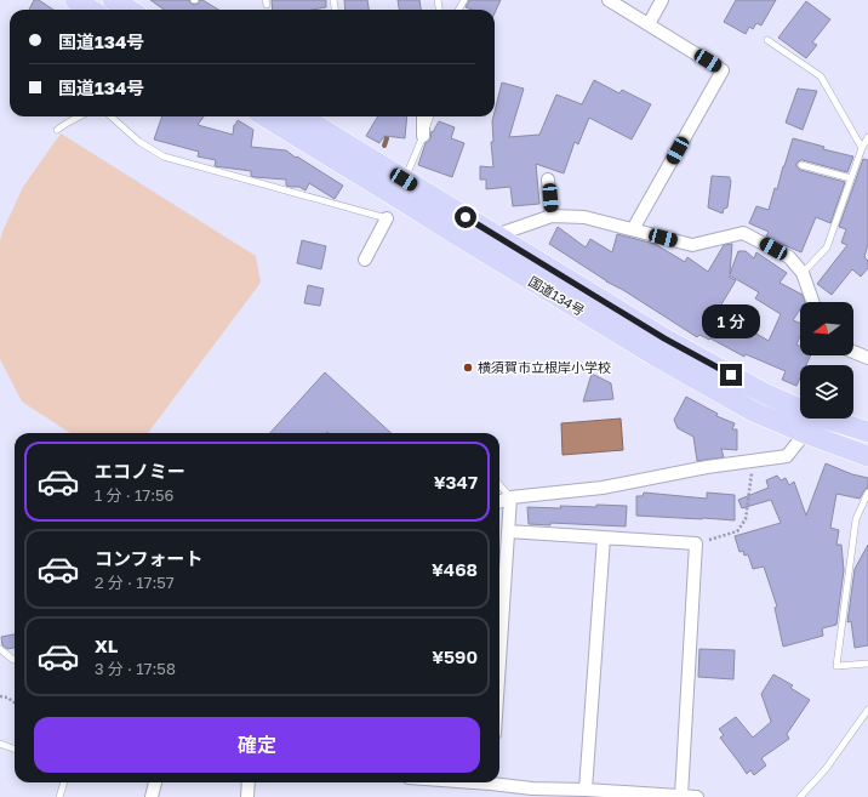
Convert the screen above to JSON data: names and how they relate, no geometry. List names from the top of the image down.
{
  "streets": {
    "highway": ["国道134号"]
  },
  "places": ["横須賀市立根岸小学校"],
  "north": "left",
  "page": {
    "banner": ["国道134号", "国道134号"],
    "bubble": "1 分",
    "list": [
      {
        "name": "エコノミー",
        "note": "1 分 · 17:56",
        "value": "¥347"
      },
      {
        "name": "コンフォート",
        "note": "2 分 · 17:57",
        "value": "¥468"
      },
      {
        "name": "XL",
        "note": "3 分 · 17:58",
        "value": "¥590"
      }
    ],
    "buttons": "確定"
  }
}
